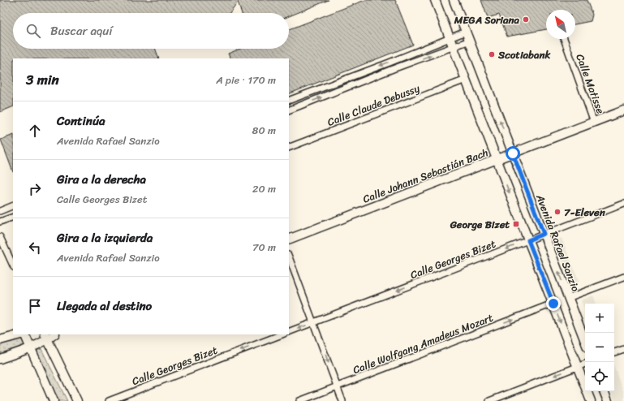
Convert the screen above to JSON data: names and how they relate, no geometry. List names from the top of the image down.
{
  "streets": {
    "main road": ["Calle Johann Sebastián Bach", "Avenida Rafael Sanzio"],
    "street": [
      "Calle Matisse",
      "Calle Claude Debussy",
      "Calle Georges Bizet",
      "Calle Wolfgang Amadeus Mozart"
    ]
  },
  "crossings": [
    ["Calle Matisse", "Calle Johann Sebastián Bach"],
    ["Calle Johann Sebastián Bach", "Avenida Rafael Sanzio"],
    ["Avenida Rafael Sanzio", "Calle Georges Bizet"]
  ],
  "one_way": ["Calle Georges Bizet", "Calle Wolfgang Amadeus Mozart"],
  "places": {
    "other": ["MEGA Soriana", "Scotiabank", "7-Eleven"],
    "transit": ["George Bizet"]
  },
  "north": "top left",
  "page": {
    "search": "Buscar aquí",
    "heading": ["3 min", "A pie · 170 m"],
    "list": [
      ["Continúa", "Avenida Rafael Sanzio", "80 m"],
      ["Gira a la derecha", "Calle Georges Bizet", "20 m"],
      ["Gira a la izquierda", "Avenida Rafael Sanzio", "70 m"],
      "Llegada al destino"
    ],
    "map_buttons": ["+", "−"]
  }
}
